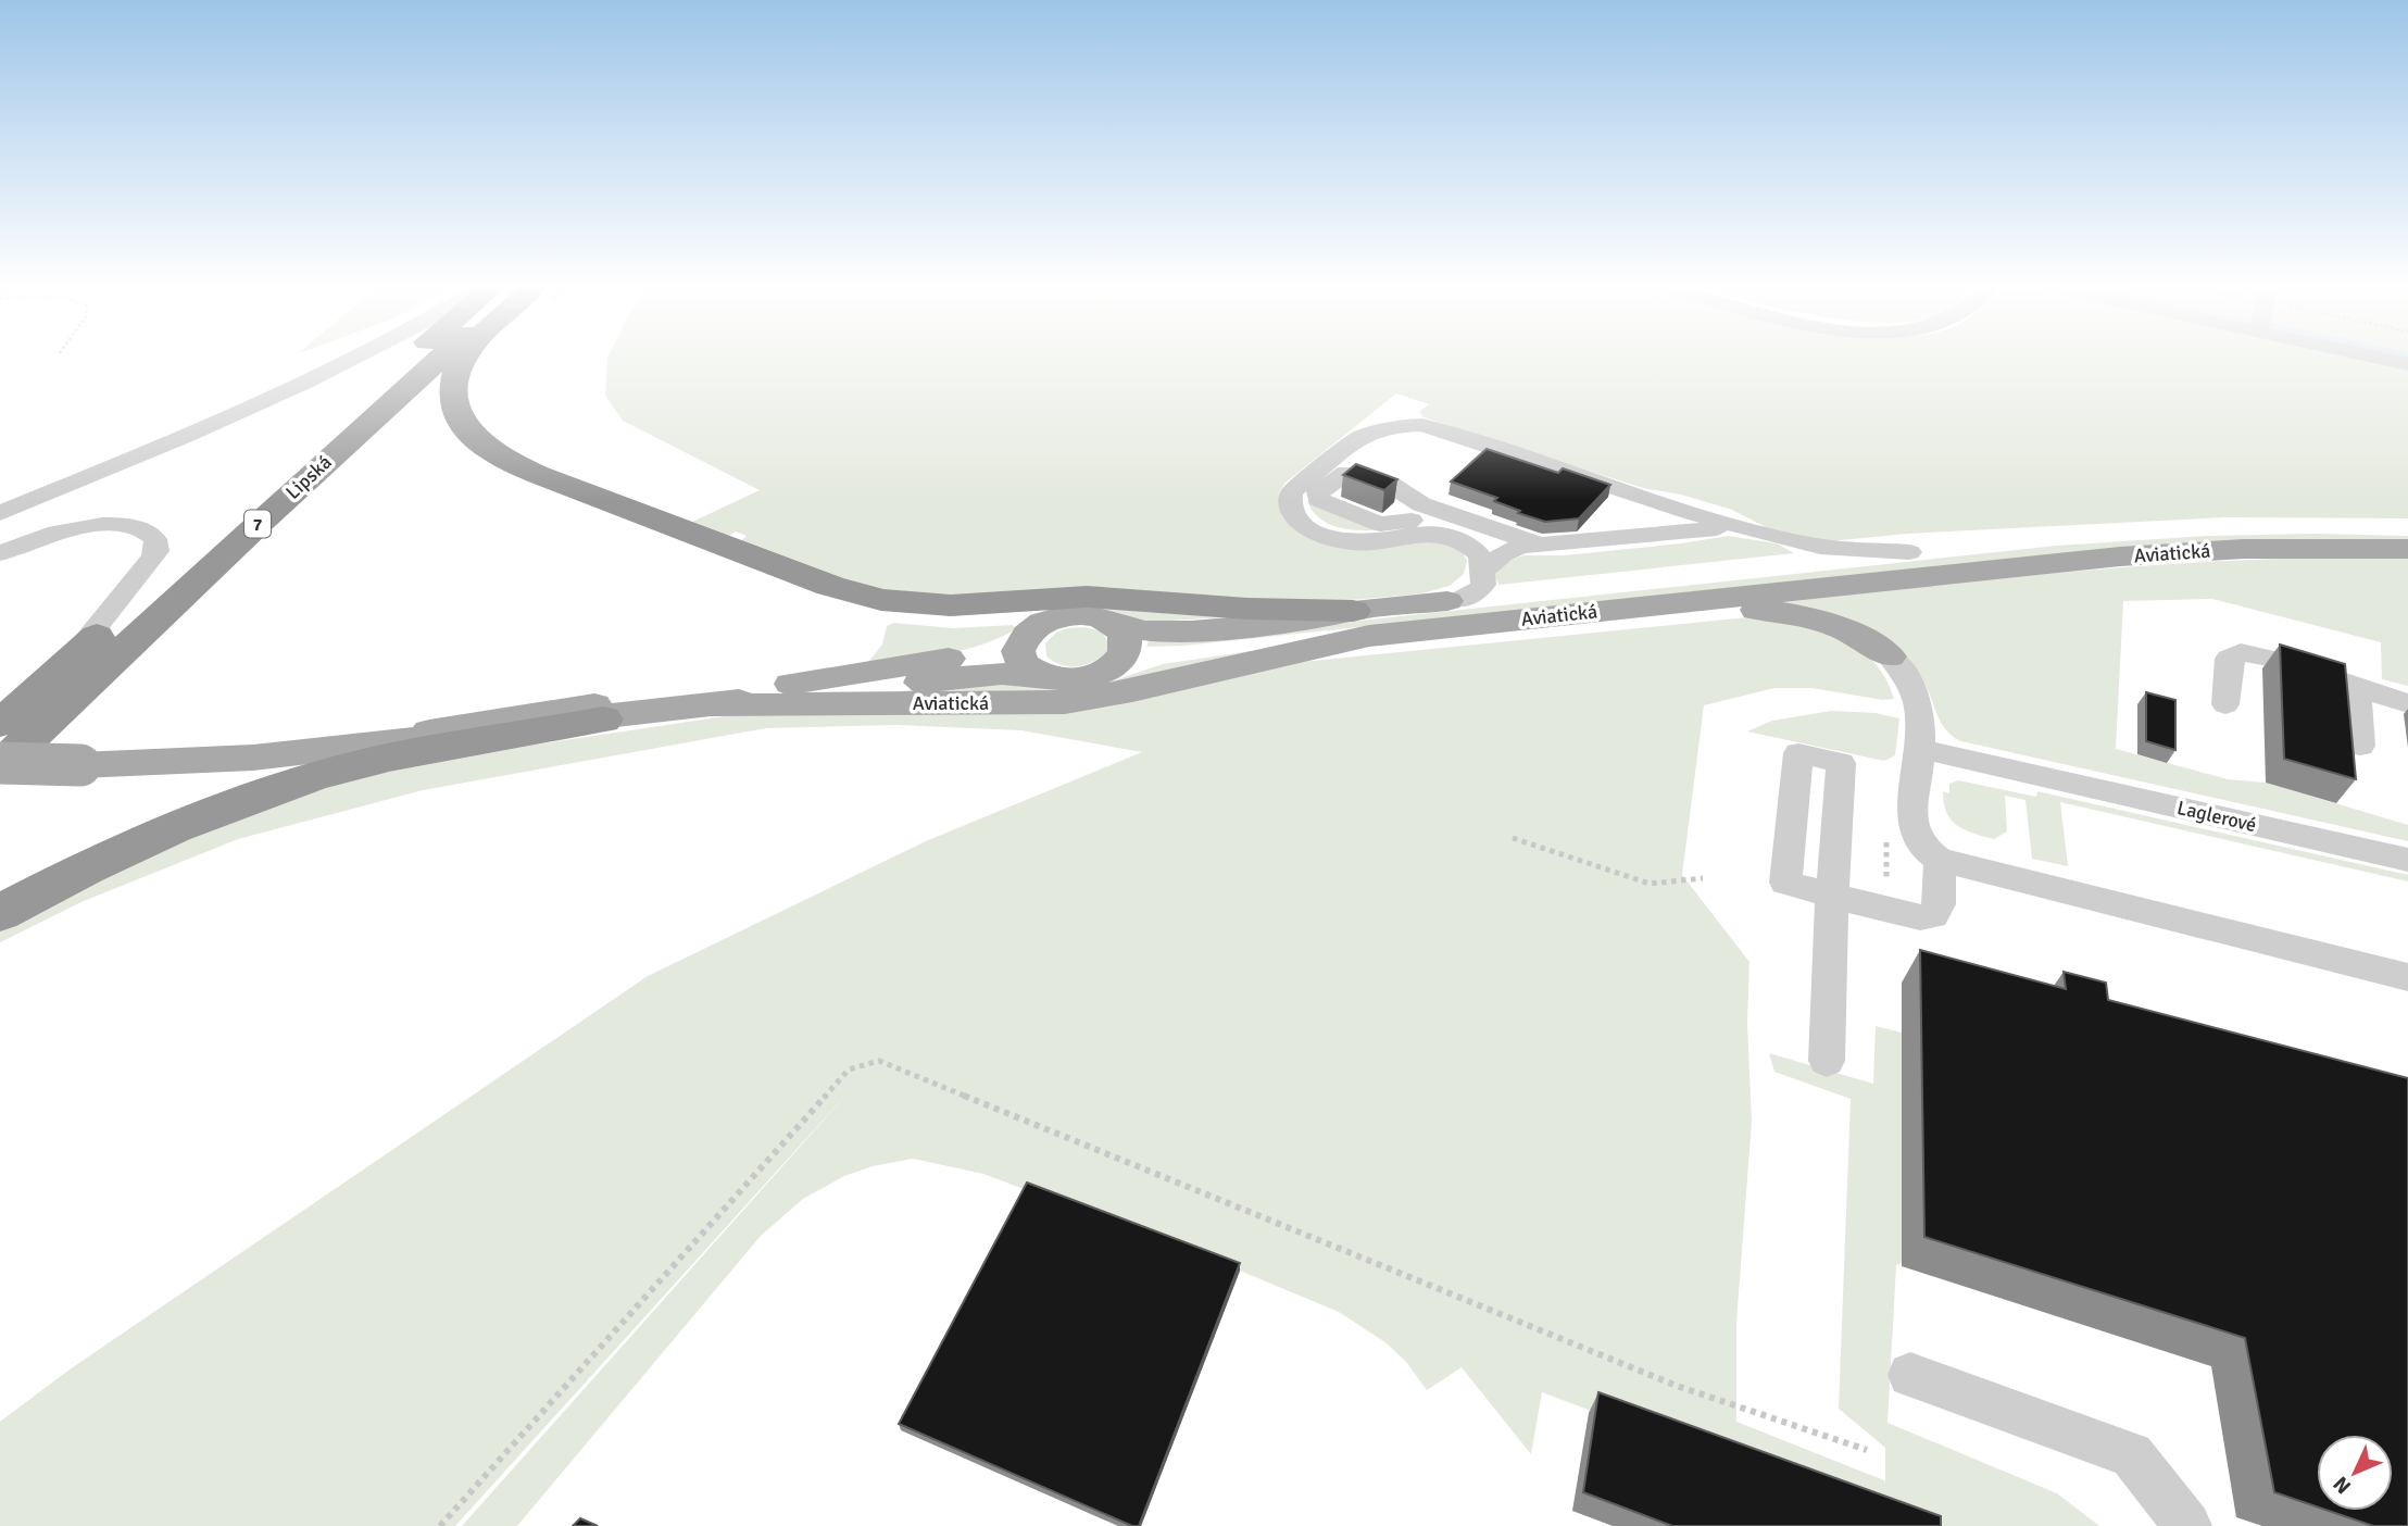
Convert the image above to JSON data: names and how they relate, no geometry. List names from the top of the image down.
{
  "streets": {
    "highway": ["Lipská", "7"],
    "main road": ["Aviatická"],
    "street": ["Laglerové"]
  },
  "north": "bottom left"
}
